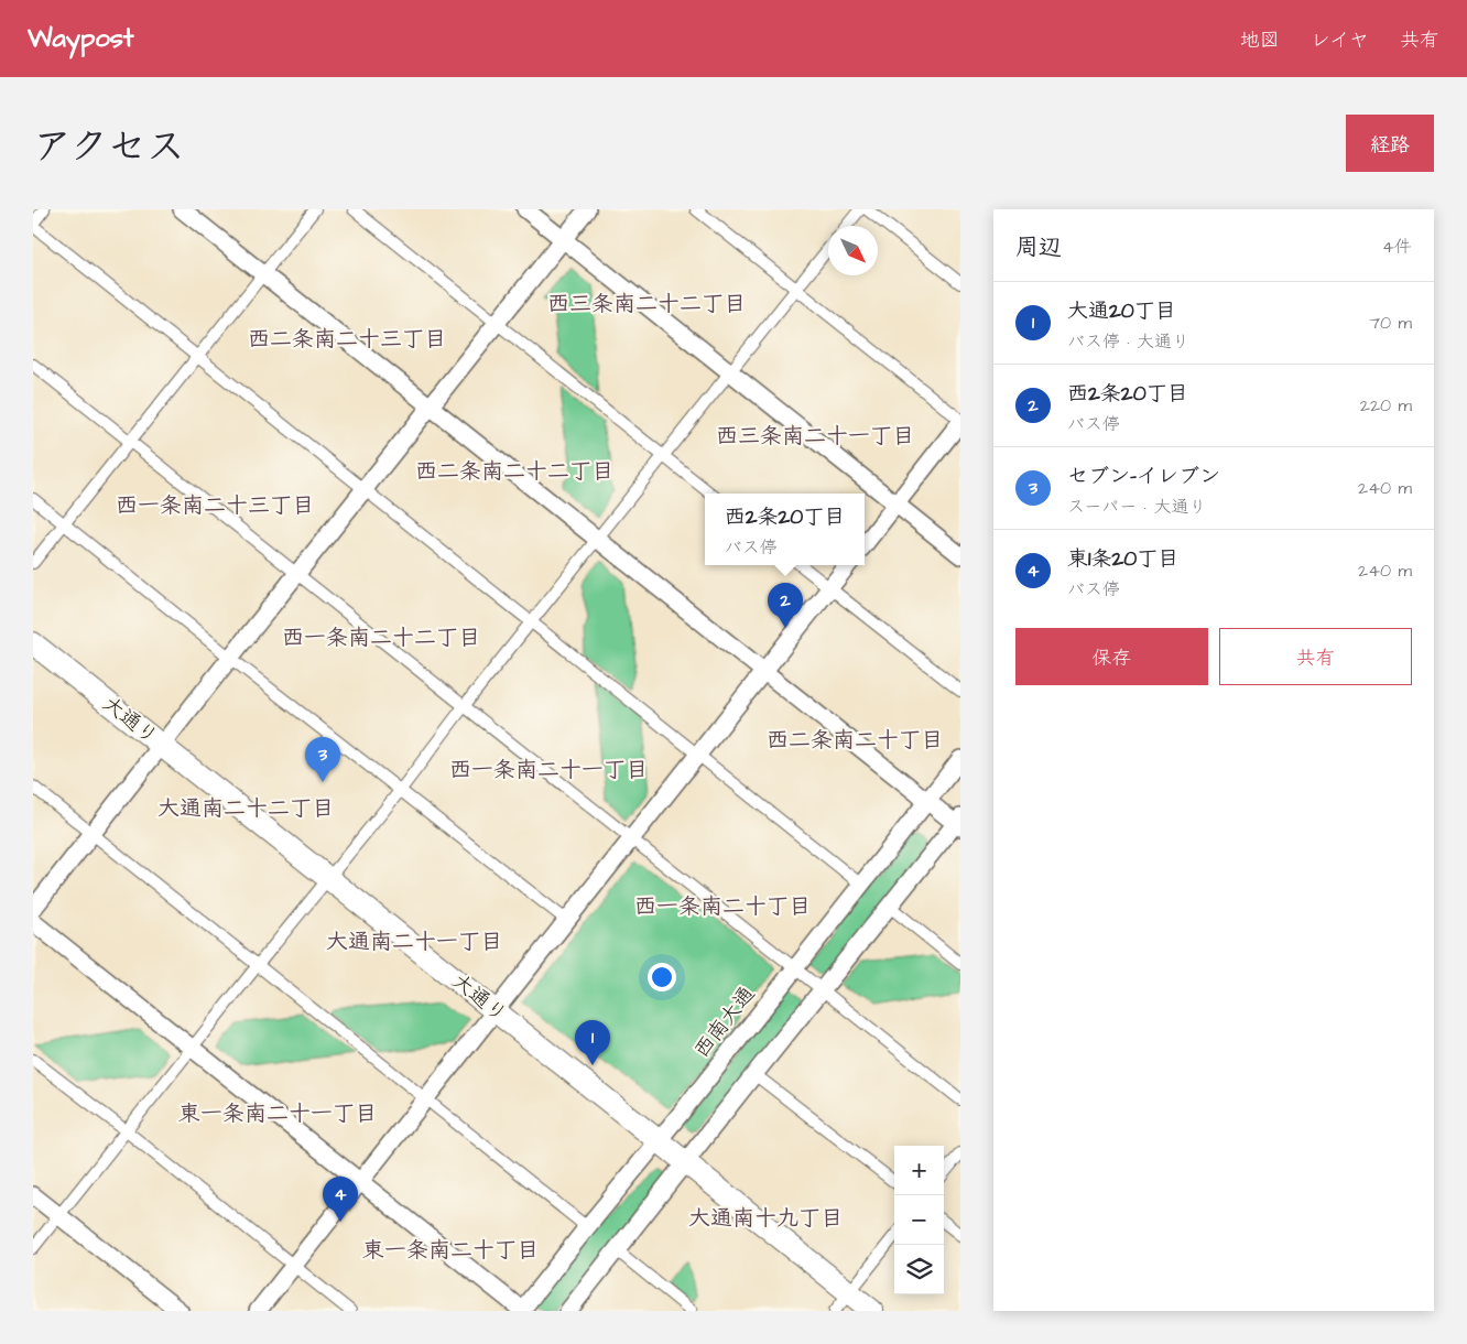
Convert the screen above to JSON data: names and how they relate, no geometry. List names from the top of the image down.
{
  "streets": {
    "highway": ["大通り"],
    "street": ["西南大通"]
  },
  "crossings": [
    ["大通り", "西南大通"]
  ],
  "districts": [
    "西三条南二十二丁目",
    "西二条南二十三丁目",
    "西三条南二十一丁目",
    "西二条南二十二丁目",
    "西一条南二十三丁目",
    "西一条南二十二丁目",
    "西二条南二十丁目",
    "西一条南二十一丁目",
    "大通南二十二丁目",
    "西一条南二十丁目",
    "大通南二十一丁目",
    "東一条南二十一丁目",
    "大通南十九丁目",
    "東一条南二十丁目"
  ],
  "north": "bottom right",
  "page": {
    "header": "Waypost",
    "nav": ["地図", "レイヤ", "共有"],
    "title": "アクセス",
    "buttons": [
      "経路",
      ["保存", "共有"]
    ],
    "heading": ["周辺", "4件"],
    "list": [
      {
        "mark": "1",
        "name": "大通20丁目",
        "note": "バス停 · 大通り",
        "value": "70 m"
      },
      {
        "mark": "2",
        "name": "西2条20丁目",
        "note": "バス停",
        "value": "220 m"
      },
      {
        "mark": "3",
        "name": "セブン-イレブン",
        "note": "スーパー · 大通り",
        "value": "240 m"
      },
      {
        "mark": "4",
        "name": "東1条20丁目",
        "note": "バス停",
        "value": "240 m"
      }
    ],
    "popup": ["西2条20丁目", "バス停"],
    "pins": [
      "2",
      "3",
      "1",
      "4"
    ],
    "map_buttons": ["+", "−"]
  }
}
